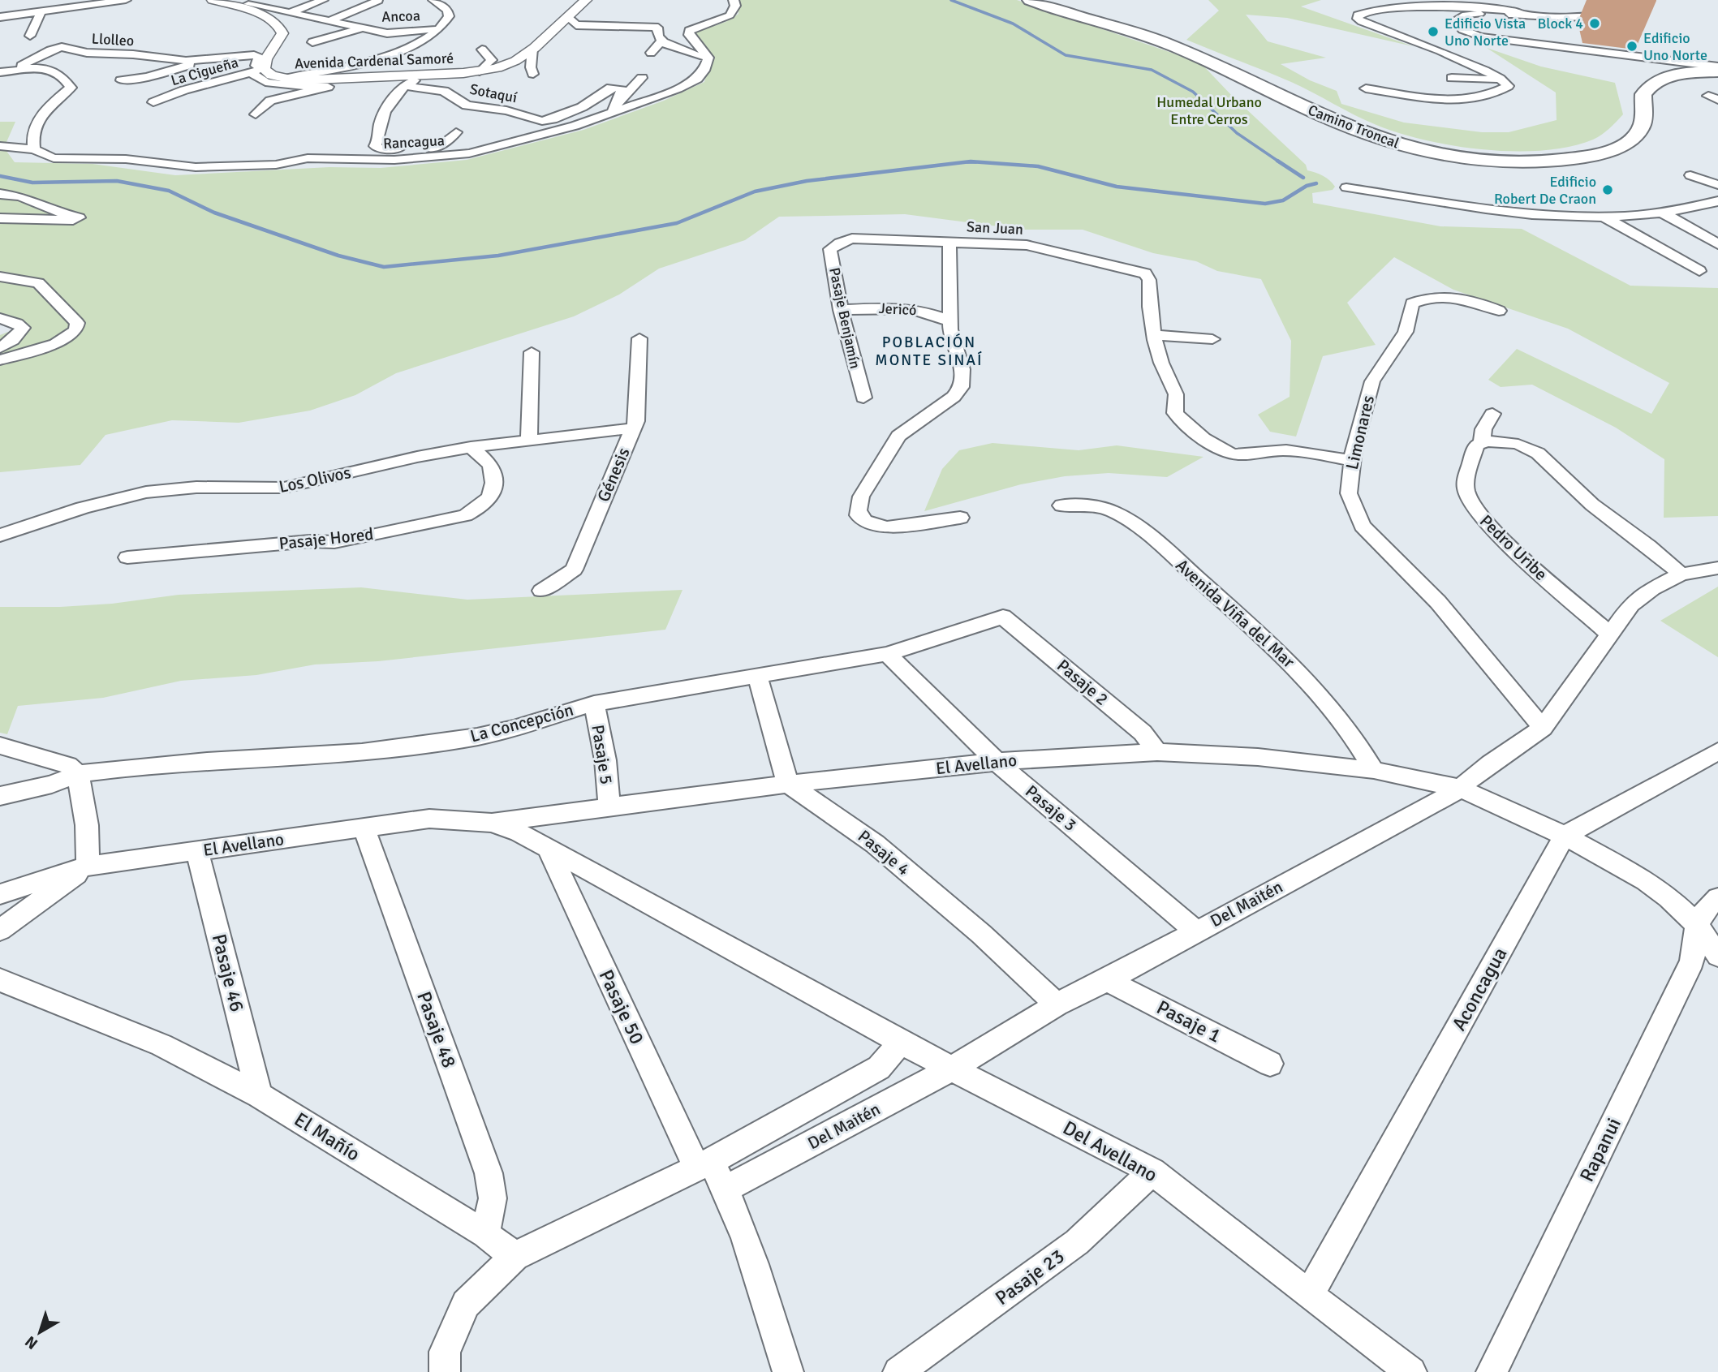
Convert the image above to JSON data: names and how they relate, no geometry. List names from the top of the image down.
{
  "streets": {
    "main road": ["Camino Troncal"],
    "street": [
      "Ancoa",
      "Llolleo",
      "Avenida Cardenal Samoré",
      "La Cigueña",
      "Sotaquí",
      "Rancagua",
      "San Juan",
      "Jericó",
      "Pasaje Benjamín",
      "Limonares",
      "Génesis",
      "Los Olivos",
      "Pasaje Hored",
      "Pedro Uribe",
      "Avenida Viña del Mar",
      "Pasaje 2",
      "La Concepción",
      "Pasaje 5",
      "El Avellano",
      "Pasaje 3",
      "Pasaje 4",
      "Del Maitén",
      "Pasaje 46",
      "Aconcagua",
      "Pasaje 50",
      "Pasaje 1",
      "Pasaje 48",
      "El Mañío",
      "Rapanui",
      "Del Avellano",
      "Pasaje 23"
    ]
  },
  "crossings": [
    ["Ancoa", "Avenida Cardenal Samoré"],
    ["Llolleo", "Avenida Cardenal Samoré"],
    ["Llolleo", "La Cigueña"],
    ["Avenida Cardenal Samoré", "La Cigueña"],
    ["San Juan", "Pasaje Benjamín"],
    ["Jericó", "Pasaje Benjamín"],
    ["Limonares", "Del Maitén"],
    ["Génesis", "Los Olivos"],
    ["Los Olivos", "Pasaje Hored"],
    ["Pedro Uribe", "Del Maitén"],
    ["Avenida Viña del Mar", "El Avellano"],
    ["Pasaje 2", "La Concepción"],
    ["Pasaje 2", "El Avellano"],
    ["La Concepción", "Pasaje 5"],
    ["La Concepción", "Pasaje 3"],
    ["Pasaje 5", "El Avellano"],
    ["El Avellano", "Pasaje 3"],
    ["El Avellano", "Pasaje 4"],
    ["El Avellano", "Del Maitén"],
    ["El Avellano", "Pasaje 46"],
    ["El Avellano", "Pasaje 50"],
    ["El Avellano", "Pasaje 48"],
    ["El Avellano", "Del Avellano"],
    ["Pasaje 3", "Del Maitén"],
    ["Pasaje 4", "Del Maitén"],
    ["Del Maitén", "Pasaje 50"],
    ["Del Maitén", "Pasaje 1"],
    ["Del Maitén", "El Mañío"],
    ["Del Maitén", "Del Avellano"],
    ["Pasaje 46", "El Mañío"],
    ["Aconcagua", "Del Avellano"],
    ["Pasaje 48", "El Mañío"],
    ["Del Avellano", "Pasaje 23"]
  ],
  "districts": ["POBLACIÓN MONTE SINAÍ"],
  "parks": ["Humedal Urbano Entre Cerros"],
  "places": [
    "Block 4",
    "Edificio Vista Uno Norte",
    "Edificio Uno Norte",
    "Edificio Robert De Craon"
  ],
  "north": "bottom left"
}
